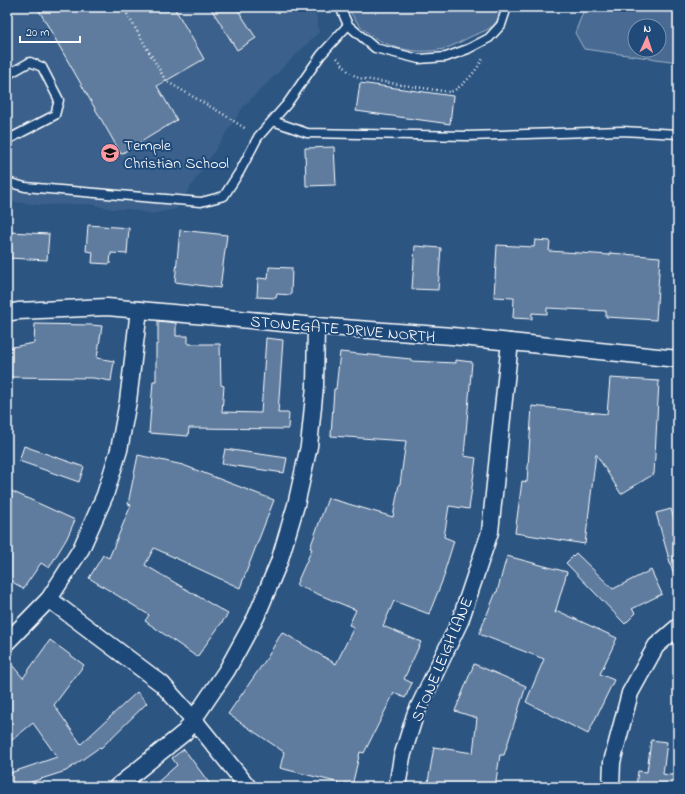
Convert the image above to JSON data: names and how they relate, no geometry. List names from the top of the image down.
{
  "streets": {
    "street": ["STONEGATE DRIVE NORTH", "STONE LEIGH LANE"]
  },
  "crossings": [
    ["STONEGATE DRIVE NORTH", "STONE LEIGH LANE"]
  ],
  "places": {
    "school or university": ["Temple Christian School"]
  },
  "scale_bar": "20 m",
  "north": "top"
}
